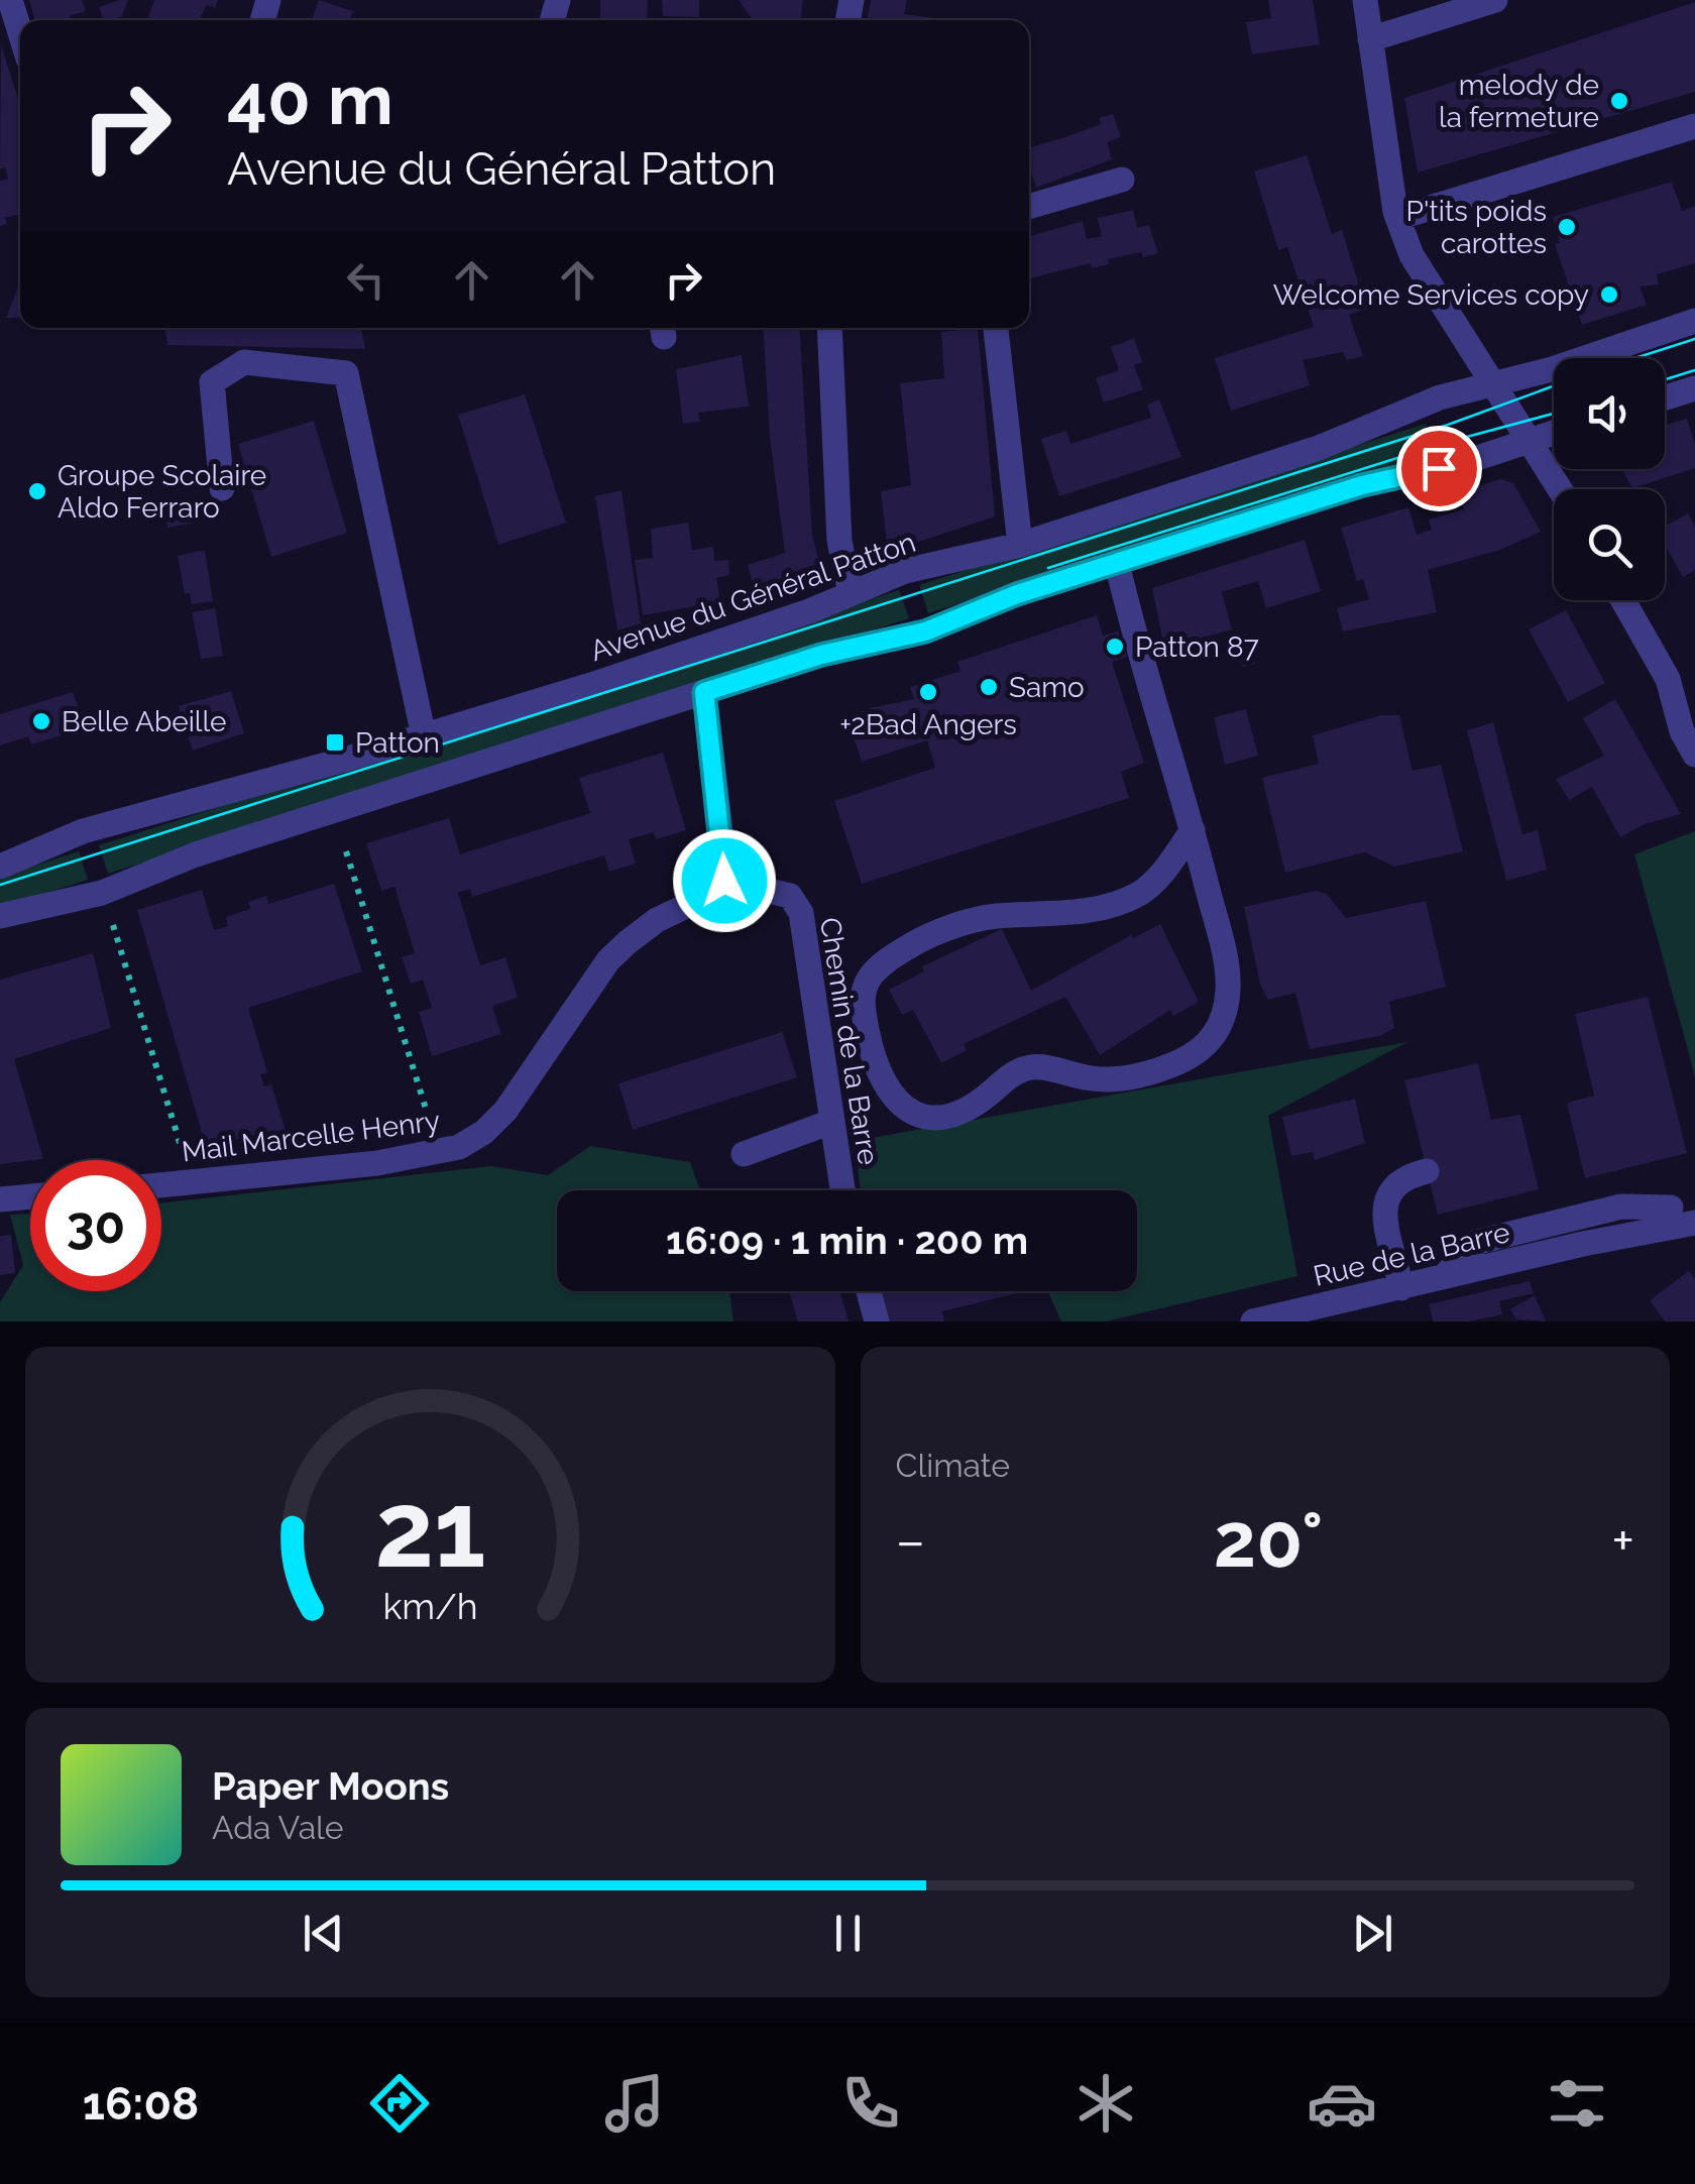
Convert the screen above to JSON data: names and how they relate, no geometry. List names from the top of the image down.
{
  "streets": {
    "street": [
      "Avenue du Général Patton",
      "Chemin de la Barre",
      "Mail Marcelle Henry",
      "Rue de la Barre"
    ]
  },
  "crossings": [
    ["Chemin de la Barre", "Mail Marcelle Henry"]
  ],
  "places": {
    "other": [
      "melody de la fermeture",
      "P'tits poids carottes",
      "Welcome Services copy",
      "Groupe Scolaire Aldo Ferraro",
      "Patton 87",
      "Samo",
      "+2Bad Angers",
      "Belle Abeille"
    ],
    "transit": ["Patton"]
  },
  "page": {
    "turn": ["40 m", "Avenue du Général Patton"],
    "limit": "30",
    "trip": "16:09 · 1 min · 200 m",
    "tile": "Climate",
    "heat": ["−", "20°", "+"],
    "song": ["Paper Moons", "Ada Vale"],
    "tabs": "16:08",
    "gauge": ["21", "km/h"]
  }
}
